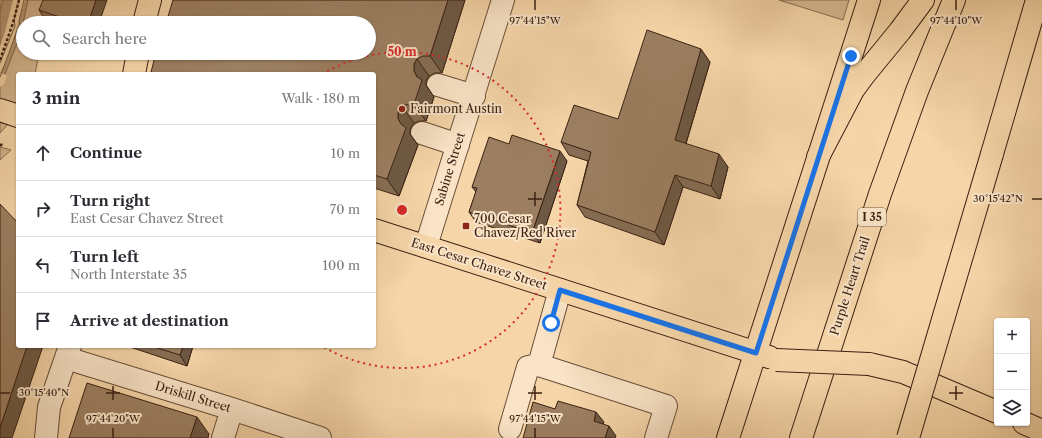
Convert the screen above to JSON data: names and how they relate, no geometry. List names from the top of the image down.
{
  "streets": {
    "main road": ["I 35", "East Cesar Chavez Street", "Purple Heart Trail"],
    "street": ["Sabine Street", "Driskill Street"]
  },
  "crossings": [
    ["Sabine Street", "East Cesar Chavez Street"]
  ],
  "places": {
    "other": ["Fairmont Austin"],
    "transit": ["700 Cesar Chavez/Red River"]
  },
  "page": {
    "search": "Search here",
    "heading": ["3 min", "Walk · 180 m"],
    "list": [
      ["Continue", "10 m"],
      ["Turn right", "East Cesar Chavez Street", "70 m"],
      ["Turn left", "North Interstate 35", "100 m"],
      "Arrive at destination"
    ],
    "map_buttons": ["+", "−"]
  },
  "coordinates": [
    "97°44'15\"W",
    "97°44'10\"W",
    "30°15'42\"N",
    "30°15'40\"N",
    "97°44'20\"W"
  ],
  "rings": ["50 m"]
}
